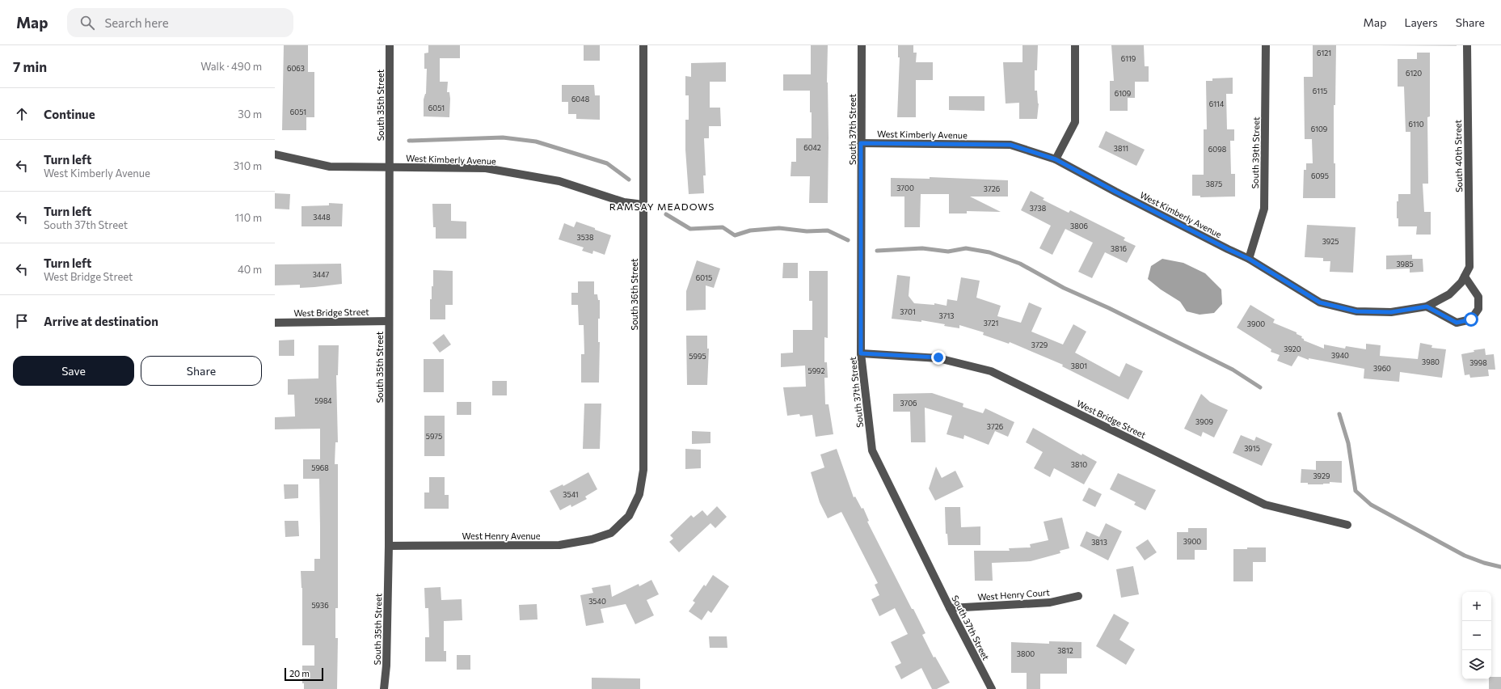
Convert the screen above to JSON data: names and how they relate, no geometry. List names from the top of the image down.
{
  "streets": {
    "street": [
      "South 35th Street",
      "South 37th Street",
      "West Kimberly Avenue",
      "South 39th Street",
      "South 40th Street",
      "South 36th Street",
      "West Bridge Street",
      "West Henry Avenue",
      "West Henry Court"
    ]
  },
  "crossings": [
    ["South 35th Street", "West Kimberly Avenue"],
    ["South 35th Street", "West Bridge Street"],
    ["South 35th Street", "West Henry Avenue"],
    ["South 37th Street", "West Kimberly Avenue"],
    ["South 37th Street", "West Bridge Street"],
    ["South 37th Street", "West Henry Court"],
    ["West Kimberly Avenue", "South 39th Street"],
    ["West Kimberly Avenue", "South 40th Street"],
    ["West Kimberly Avenue", "South 36th Street"],
    ["South 36th Street", "West Henry Avenue"]
  ],
  "districts": ["RAMSAY MEADOWS"],
  "house_numbers": [
    "6121",
    "6119",
    "6063",
    "6120",
    "6115",
    "6109",
    "6048",
    "6114",
    "6051",
    "6051",
    "6110",
    "6109",
    "6042",
    "3811",
    "6098",
    "6095",
    "3875",
    "3700",
    "3726",
    "3738",
    "3448",
    "3806",
    "3538",
    "3925",
    "3816",
    "3985",
    "3447",
    "6015",
    "3701",
    "3713",
    "3721",
    "3900",
    "3729",
    "3920",
    "3940",
    "5995",
    "3980",
    "3998",
    "3801",
    "3960",
    "5992",
    "5984",
    "3706",
    "3909",
    "3726",
    "5975",
    "3915",
    "3810",
    "5968",
    "3929",
    "3541",
    "3900",
    "3813",
    "3540",
    "5936",
    "3812",
    "3800"
  ],
  "scale_bar": "20 m",
  "page": {
    "header": "Map",
    "search": "Search here",
    "nav": ["Map", "Layers", "Share"],
    "heading": ["7 min", "Walk · 490 m"],
    "list": [
      ["Continue", "30 m"],
      ["Turn left", "West Kimberly Avenue", "310 m"],
      ["Turn left", "South 37th Street", "110 m"],
      ["Turn left", "West Bridge Street", "40 m"],
      "Arrive at destination"
    ],
    "buttons": ["Save", "Share"],
    "map_buttons": ["+", "−"],
    "scale": "20 m"
  }
}
